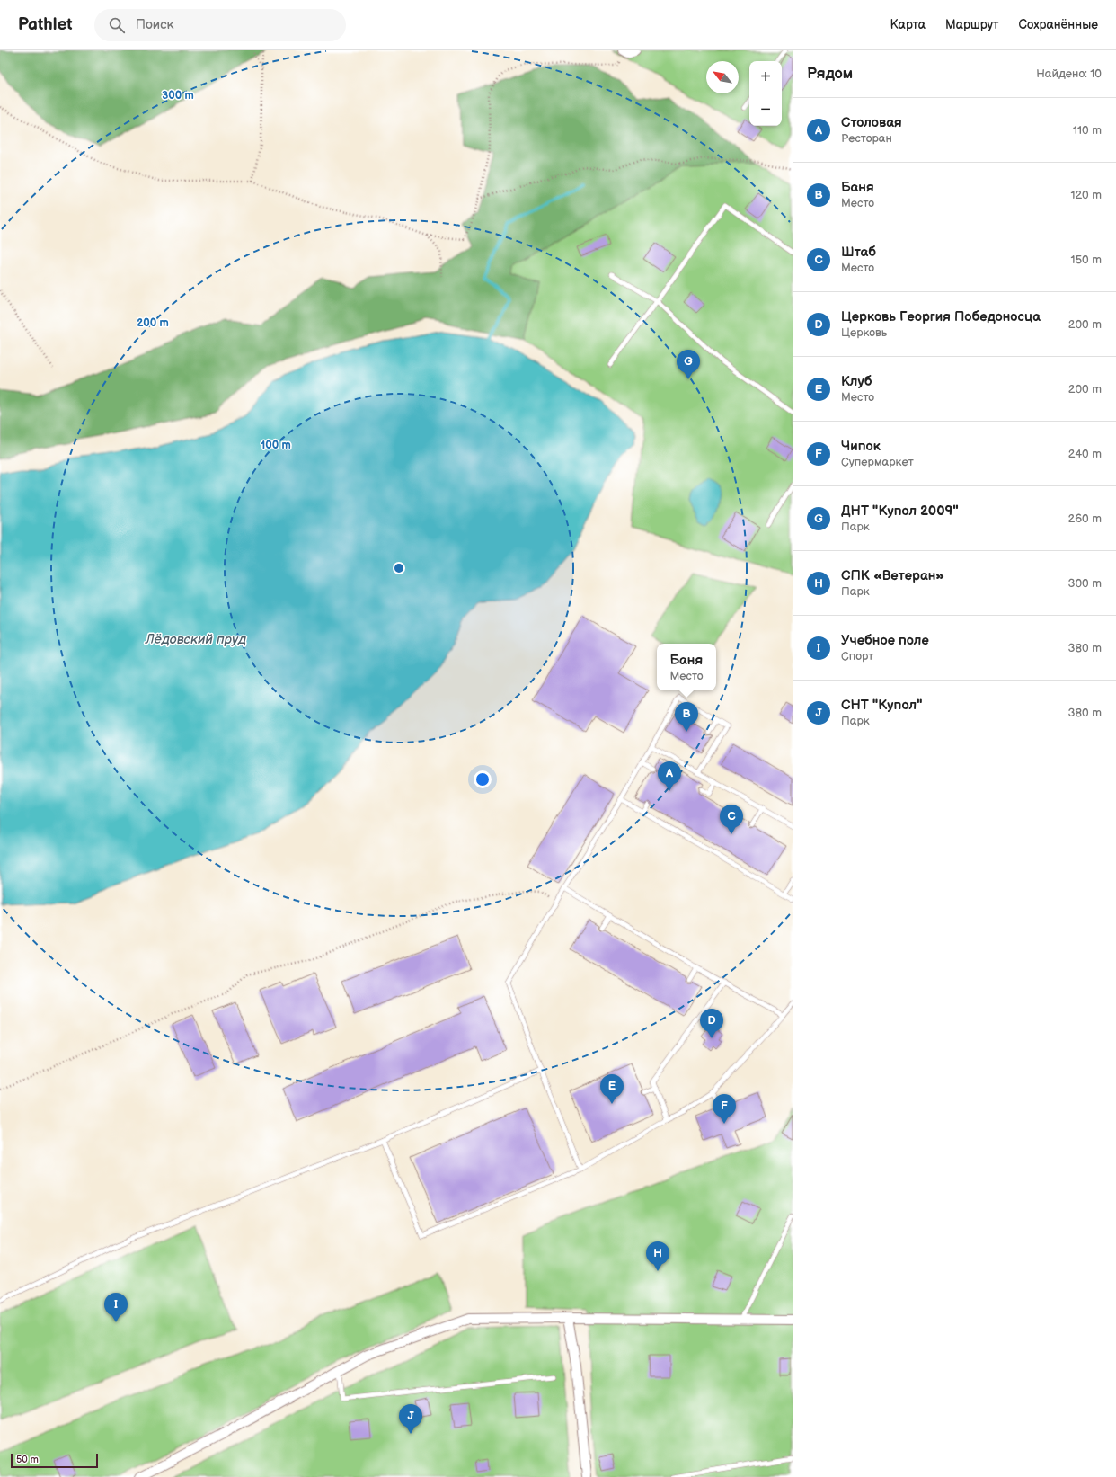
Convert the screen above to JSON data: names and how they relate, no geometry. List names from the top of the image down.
{
  "water": ["Лёдовский пруд"],
  "scale_bar": "50 m",
  "north": "top left",
  "page": {
    "header": "Pathlet",
    "search": "Поиск",
    "nav": ["Карта", "Маршрут", "Сохранённые"],
    "heading": ["Рядом", "Найдено: 10"],
    "map_buttons": ["+", "−"],
    "list": [
      {
        "mark": "A",
        "name": "Столовая",
        "note": "Ресторан",
        "value": "110 m"
      },
      {
        "mark": "B",
        "name": "Баня",
        "note": "Место",
        "value": "120 m"
      },
      {
        "mark": "C",
        "name": "Штаб",
        "note": "Место",
        "value": "150 m"
      },
      {
        "mark": "D",
        "name": "Церковь Георгия Победоносца",
        "note": "Церковь",
        "value": "200 m"
      },
      {
        "mark": "E",
        "name": "Клуб",
        "note": "Место",
        "value": "200 m"
      },
      {
        "mark": "F",
        "name": "Чипок",
        "note": "Супермаркет",
        "value": "240 m"
      },
      {
        "mark": "G",
        "name": "ДНТ \"Купол 2009\"",
        "note": "Парк",
        "value": "260 m"
      },
      {
        "mark": "H",
        "name": "СПК «Ветеран»",
        "note": "Парк",
        "value": "300 m"
      },
      {
        "mark": "I",
        "name": "Учебное поле",
        "note": "Спорт",
        "value": "380 m"
      },
      {
        "mark": "J",
        "name": "СНТ \"Купол\"",
        "note": "Парк",
        "value": "380 m"
      }
    ],
    "pins": [
      "G",
      "B",
      "A",
      "C",
      "D",
      "E",
      "F",
      "H",
      "I",
      "J"
    ],
    "popup": ["Баня", "Место"],
    "scale": "50 m"
  },
  "rings": ["300 m", "200 m", "100 m"]
}
